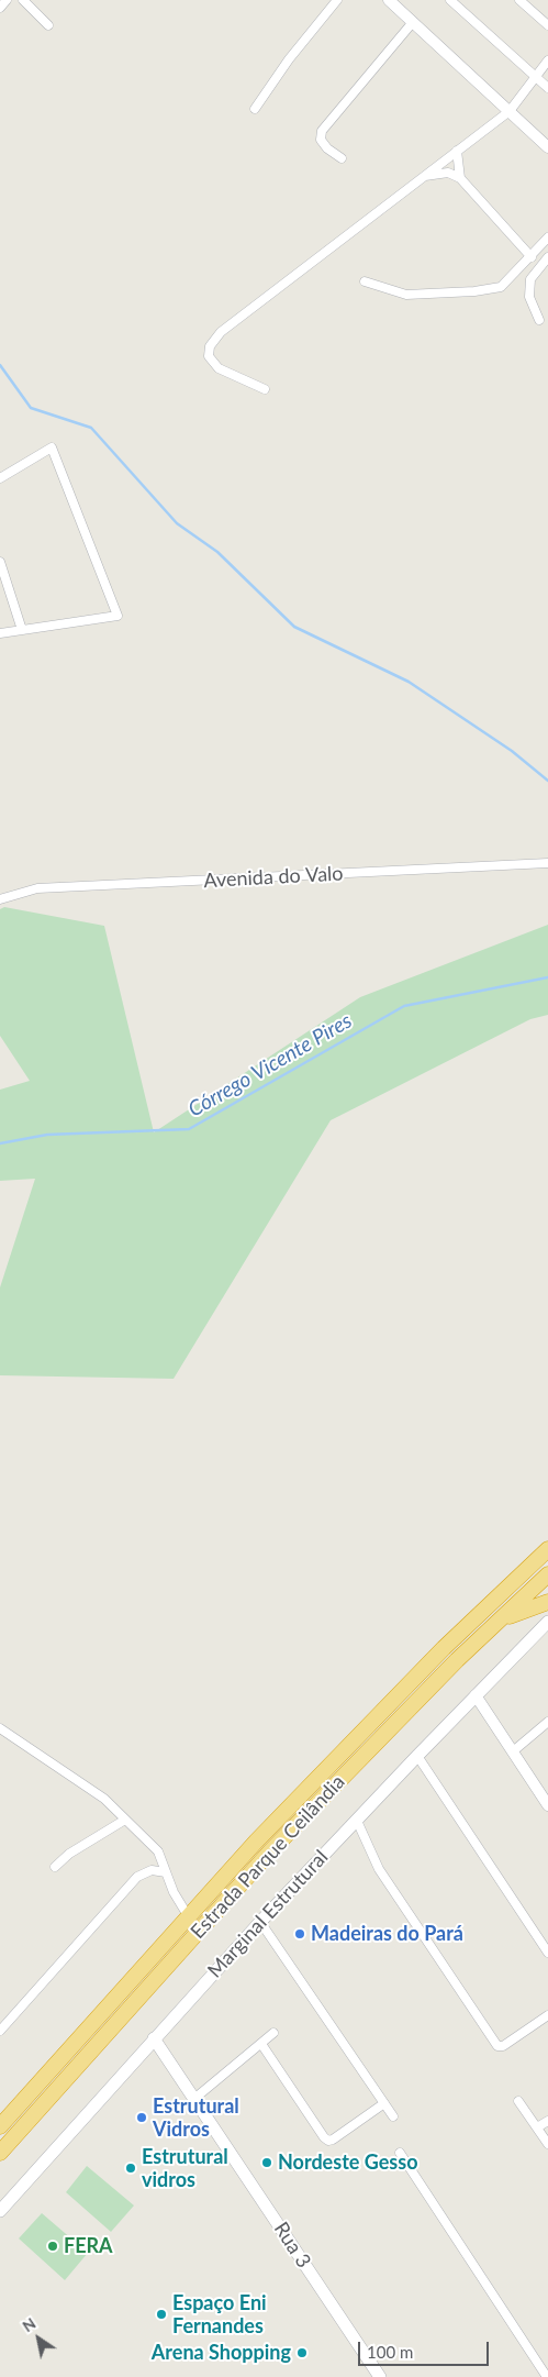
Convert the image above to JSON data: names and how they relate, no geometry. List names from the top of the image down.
{
  "streets": {
    "highway": ["Estrada Parque Ceilândia"],
    "main road": ["Marginal Estrutural", "Rua 3"],
    "street": ["Avenida do Valo"]
  },
  "crossings": [
    ["Marginal Estrutural", "Rua 3"]
  ],
  "water": ["Córrego Vicente Pires"],
  "places": [
    "Madeiras do Pará",
    "Estrutural Vidros",
    "Nordeste Gesso",
    "Estrutural vidros",
    "FERA",
    "Espaço Eni Fernandes",
    "Arena Shopping"
  ],
  "scale_bar": "100 m",
  "north": "top left"
}
